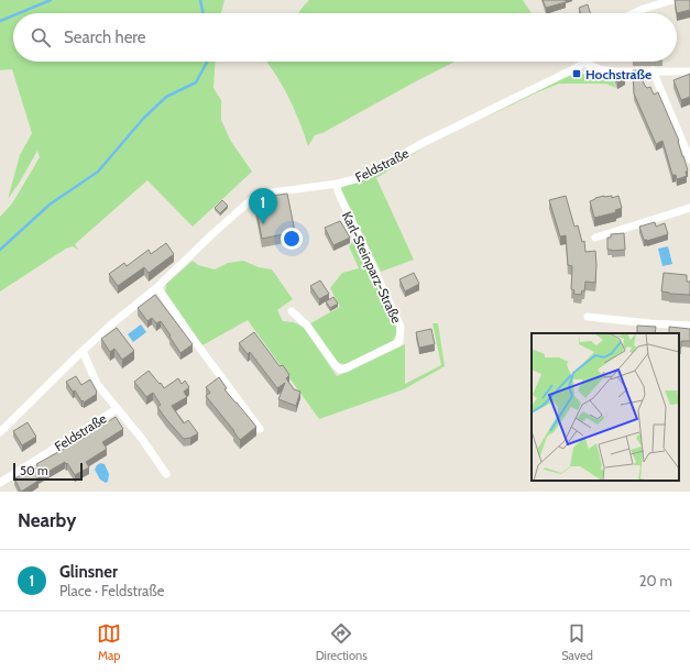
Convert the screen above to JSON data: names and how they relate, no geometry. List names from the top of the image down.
{
  "streets": {
    "street": ["Feldstraße", "Karl-Steinparz-Straße"]
  },
  "crossings": [
    ["Feldstraße", "Karl-Steinparz-Straße"]
  ],
  "places": {
    "transit": ["Hochstraße"]
  },
  "scale_bar": "50 m",
  "page": {
    "search": "Search here",
    "pins": "1",
    "scale": "50 m",
    "heading": "Nearby",
    "list": [
      {
        "mark": "1",
        "name": "Glinsner",
        "note": "Place · Feldstraße",
        "value": "20 m"
      }
    ],
    "nav": ["Map", "Directions", "Saved"]
  }
}
